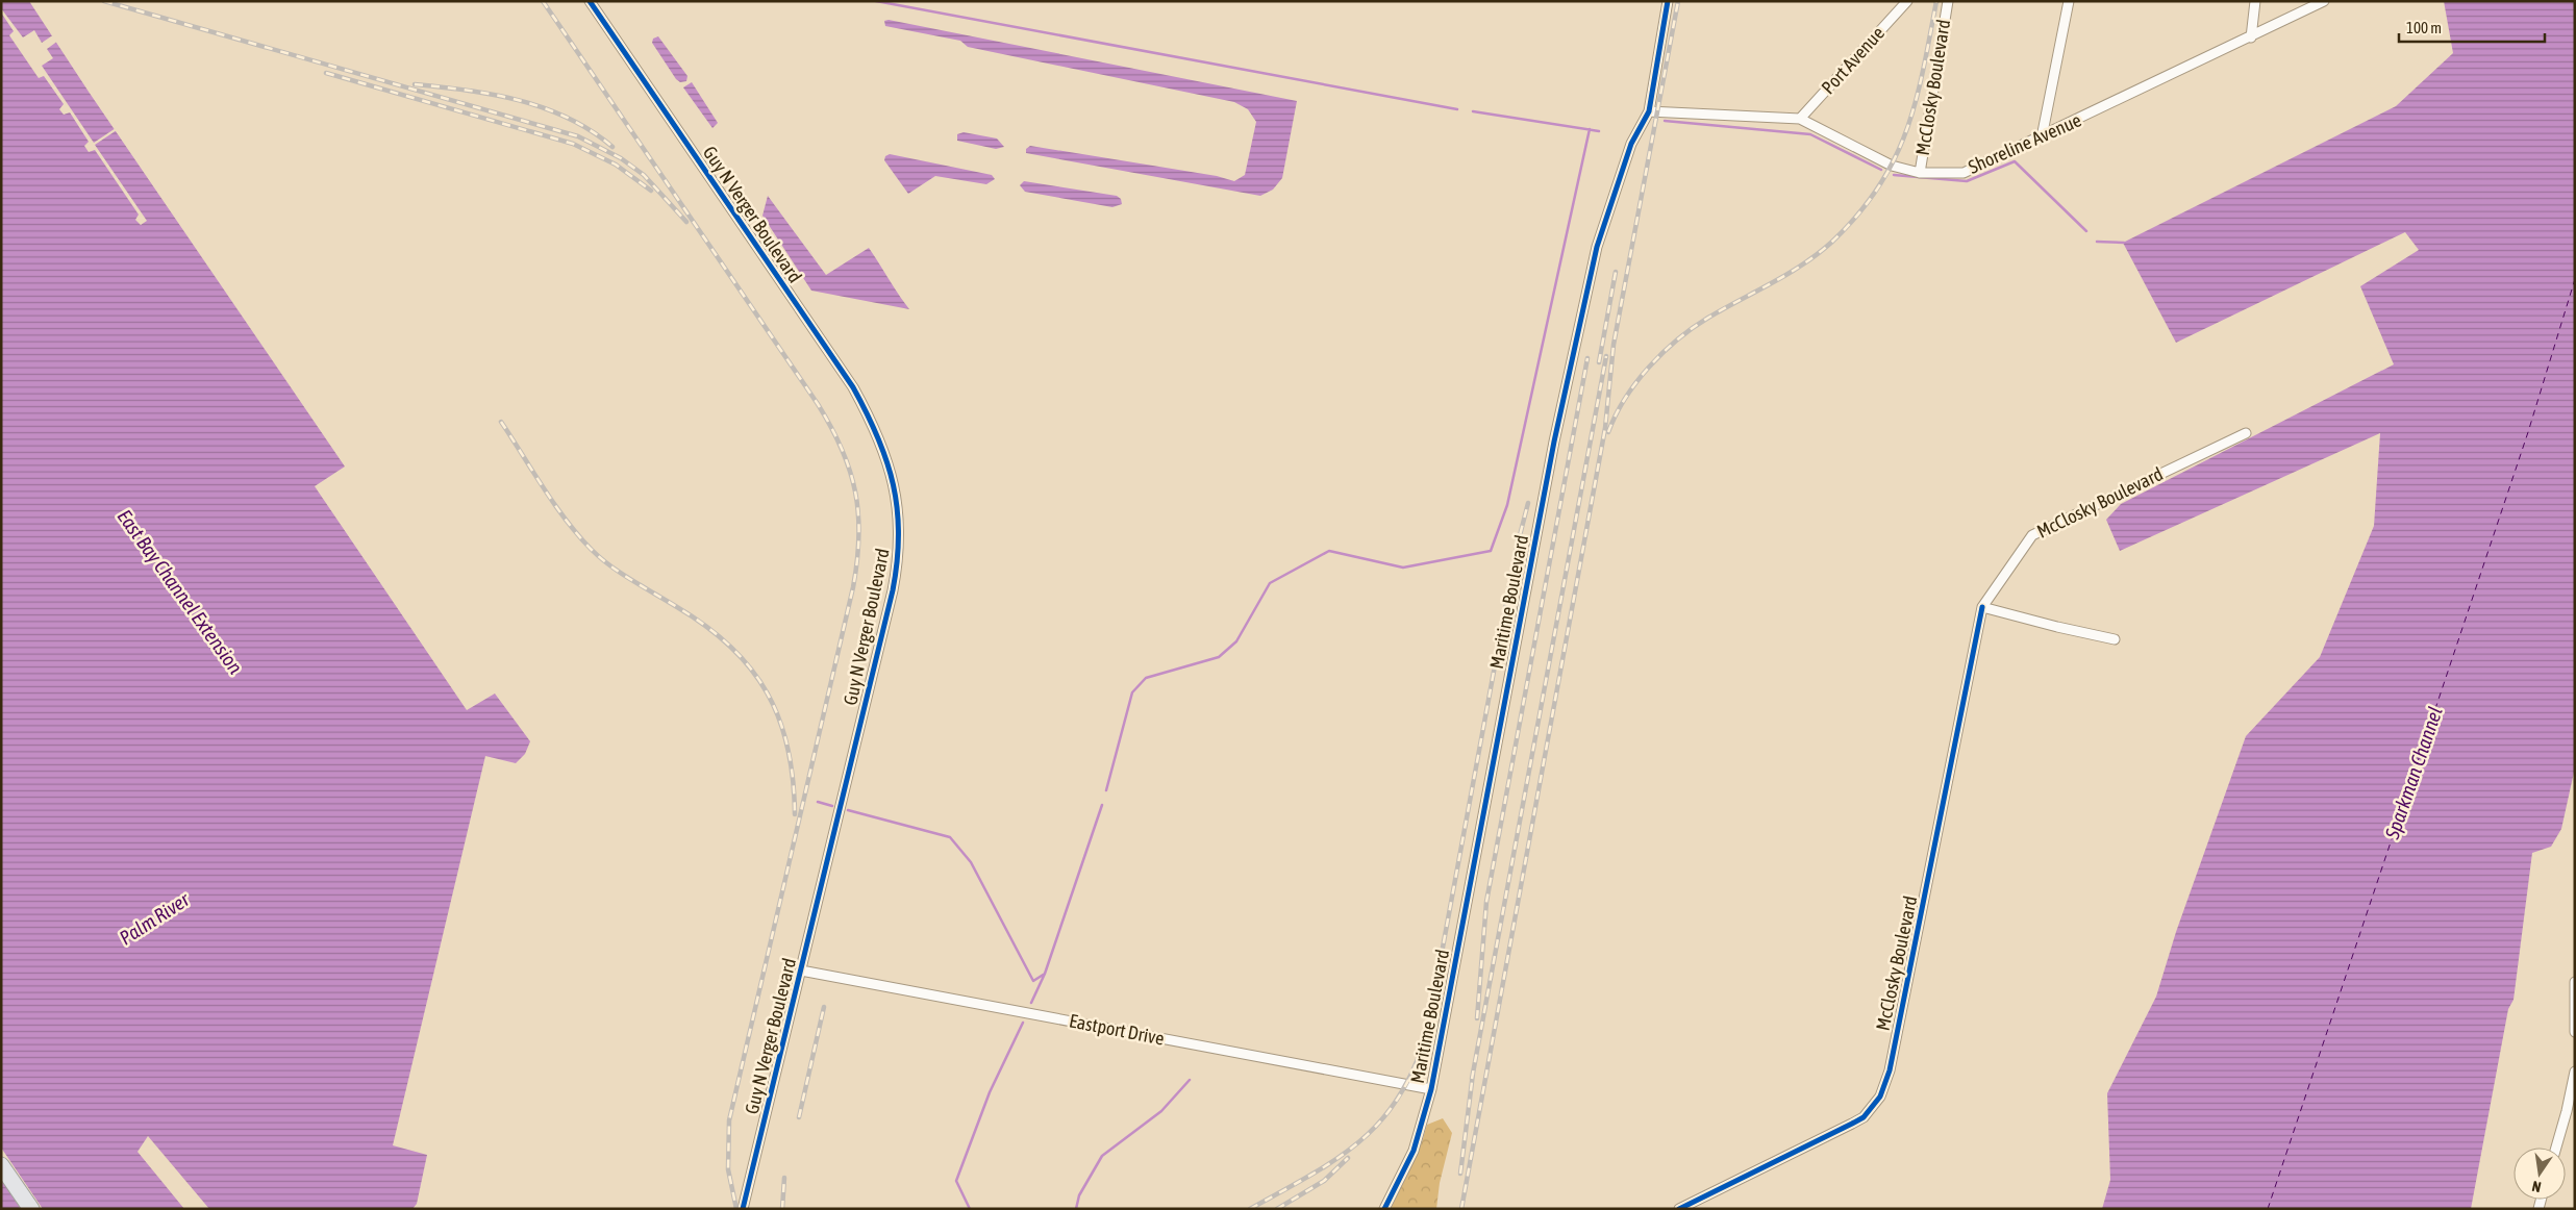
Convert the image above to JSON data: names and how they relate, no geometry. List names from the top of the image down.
{
  "streets": {
    "street": [
      "Port Avenue",
      "McClosky Boulevard",
      "Shoreline Avenue",
      "Guy N Verger Boulevard",
      "Maritime Boulevard",
      "Eastport Drive"
    ]
  },
  "crossings": [
    ["Port Avenue", "Shoreline Avenue"],
    ["McClosky Boulevard", "Shoreline Avenue"],
    ["Shoreline Avenue", "Maritime Boulevard"],
    ["Guy N Verger Boulevard", "Eastport Drive"],
    ["Maritime Boulevard", "Eastport Drive"]
  ],
  "water": ["East Bay Channel Extension", "Sparkman Channel", "Palm River"],
  "scale_bar": "100 m",
  "north": "bottom"
}
